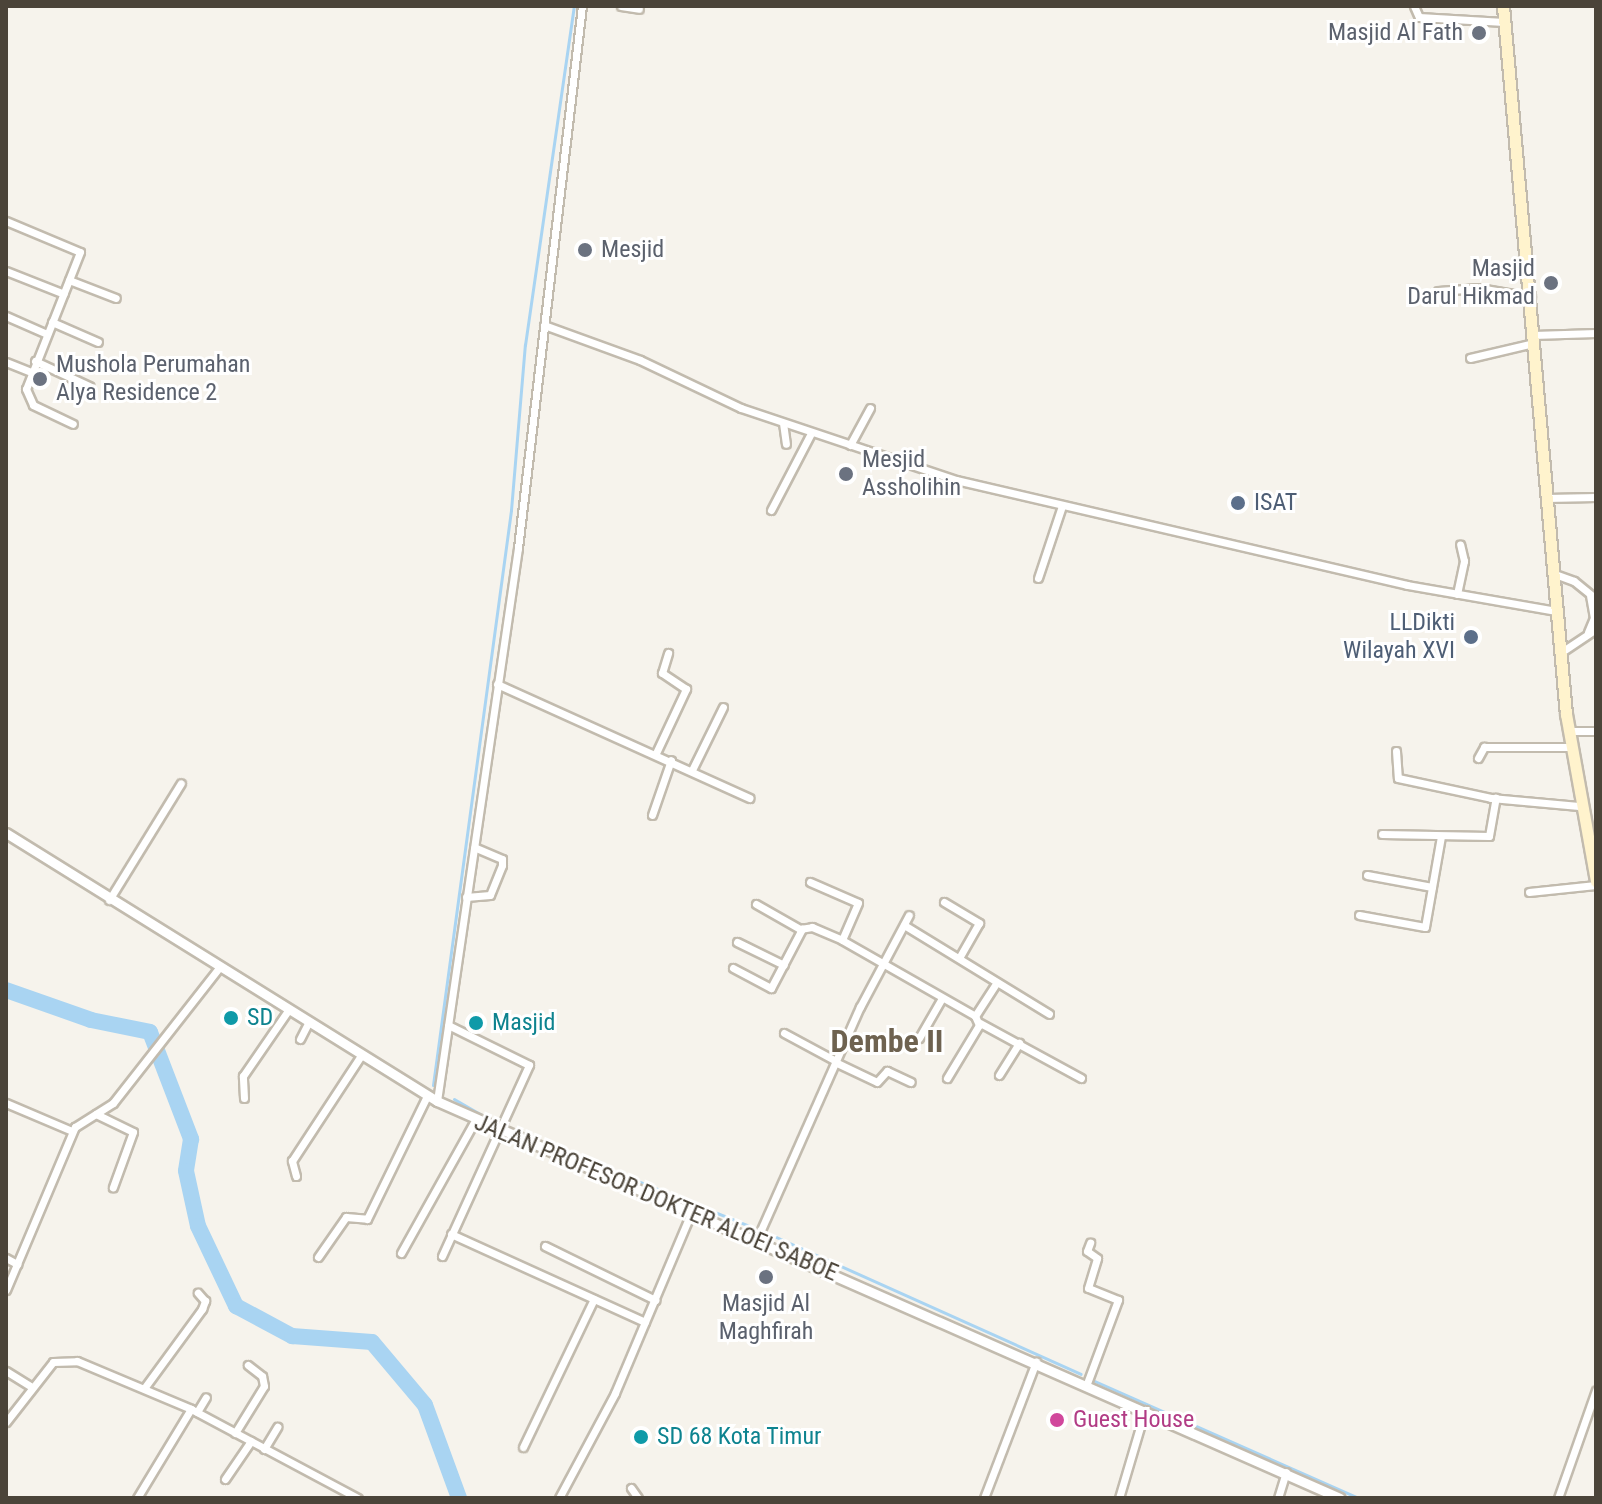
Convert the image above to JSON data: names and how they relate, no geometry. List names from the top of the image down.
{
  "streets": {
    "street": ["JALAN PROFESOR DOKTER ALOEI SABOE"]
  },
  "districts": ["Dembe II"],
  "places": [
    "Masjid Al Fath",
    "Mesjid",
    "Masjid Darul Hikmad",
    "Mushola Perumahan Alya Residence 2",
    "Mesjid Assholihin",
    "ISAT",
    "LLDikti Wilayah XVI",
    "SD",
    "Masjid",
    "Masjid Al Maghfirah",
    "Guest House",
    "SD 68 Kota Timur"
  ]
}
